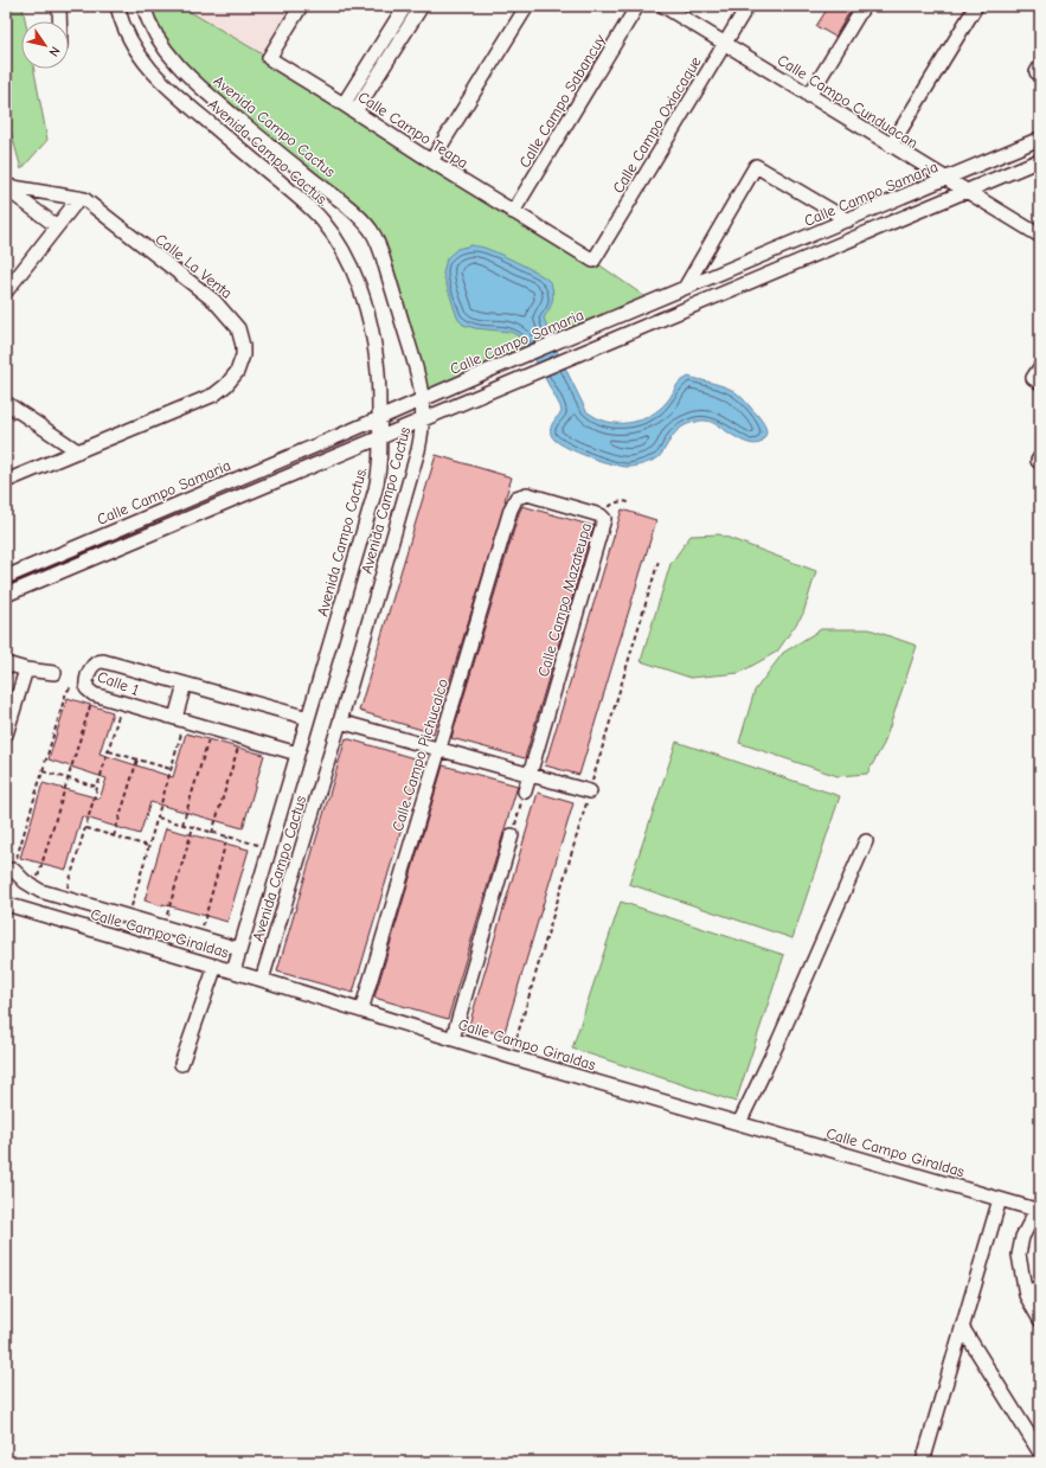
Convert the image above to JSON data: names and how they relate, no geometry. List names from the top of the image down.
{
  "streets": {
    "street": [
      "Calle Campo Sabancuy",
      "Calle Campo Cunduacan",
      "Calle Campo Oxiacaque",
      "Avenida Campo Cactus",
      "Calle Campo Teapa",
      "Avenida Campo Cactus.",
      "Calle Campo Samaria",
      "Calle La Venta",
      "Calle Campo Mazateupa",
      "Calle 1",
      "Calle Campo Pichucalco",
      "Calle Campo Giraldas"
    ]
  },
  "crossings": [
    ["Calle Campo Sabancuy", "Calle Campo Teapa"],
    ["Calle Campo Cunduacan", "Calle Campo Oxiacaque"],
    ["Calle Campo Cunduacan", "Calle Campo Samaria"],
    ["Calle Campo Oxiacaque", "Calle Campo Teapa"],
    ["Avenida Campo Cactus", "Calle Campo Samaria"],
    ["Avenida Campo Cactus", "Calle Campo Giraldas"],
    ["Avenida Campo Cactus.", "Calle Campo Samaria"],
    ["Avenida Campo Cactus.", "Calle 1"],
    ["Avenida Campo Cactus.", "Calle Campo Giraldas"],
    ["Calle Campo Mazateupa", "Calle Campo Pichucalco"],
    ["Calle Campo Pichucalco", "Calle Campo Giraldas"]
  ],
  "north": "bottom right"
}
